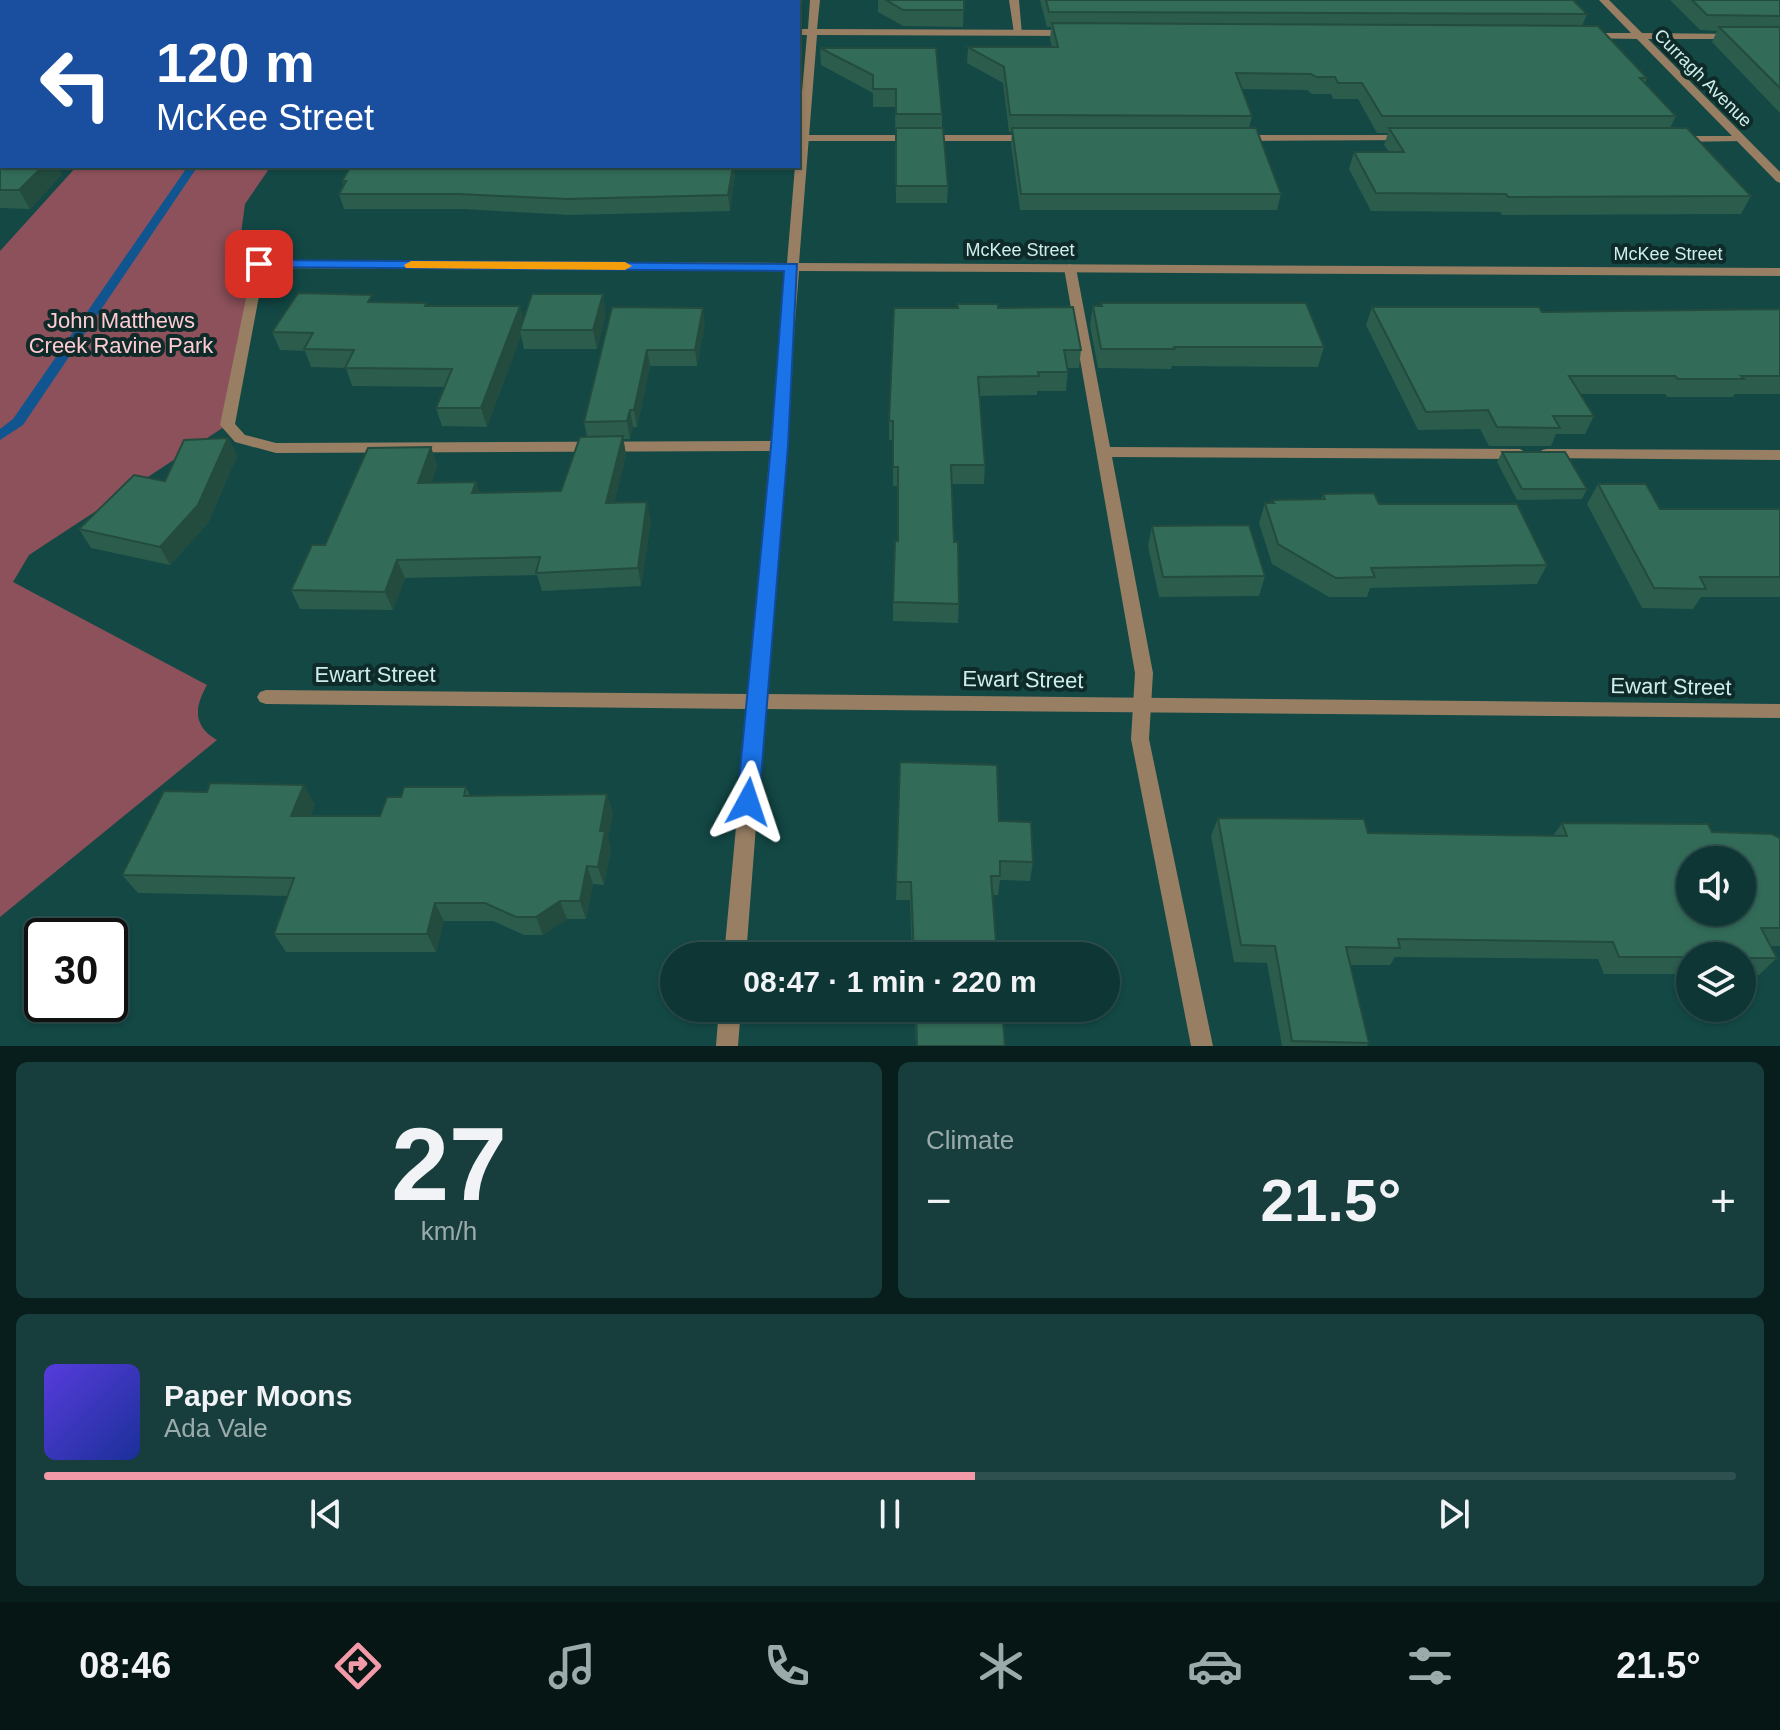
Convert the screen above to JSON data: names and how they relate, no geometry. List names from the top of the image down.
{
  "streets": {
    "street": ["Curragh Avenue", "McKee Street", "Ewart Street"]
  },
  "parks": ["John Matthews Creek Ravine Park"],
  "page": {
    "turn": ["120 m", "McKee Street"],
    "limit": "30",
    "trip": "08:47 · 1 min · 220 m",
    "tile": [
      ["27", "km/h"],
      "Climate"
    ],
    "heat": ["−", "21.5°", "+"],
    "song": ["Paper Moons", "Ada Vale"],
    "tabs": ["08:46", "21.5°"]
  }
}
